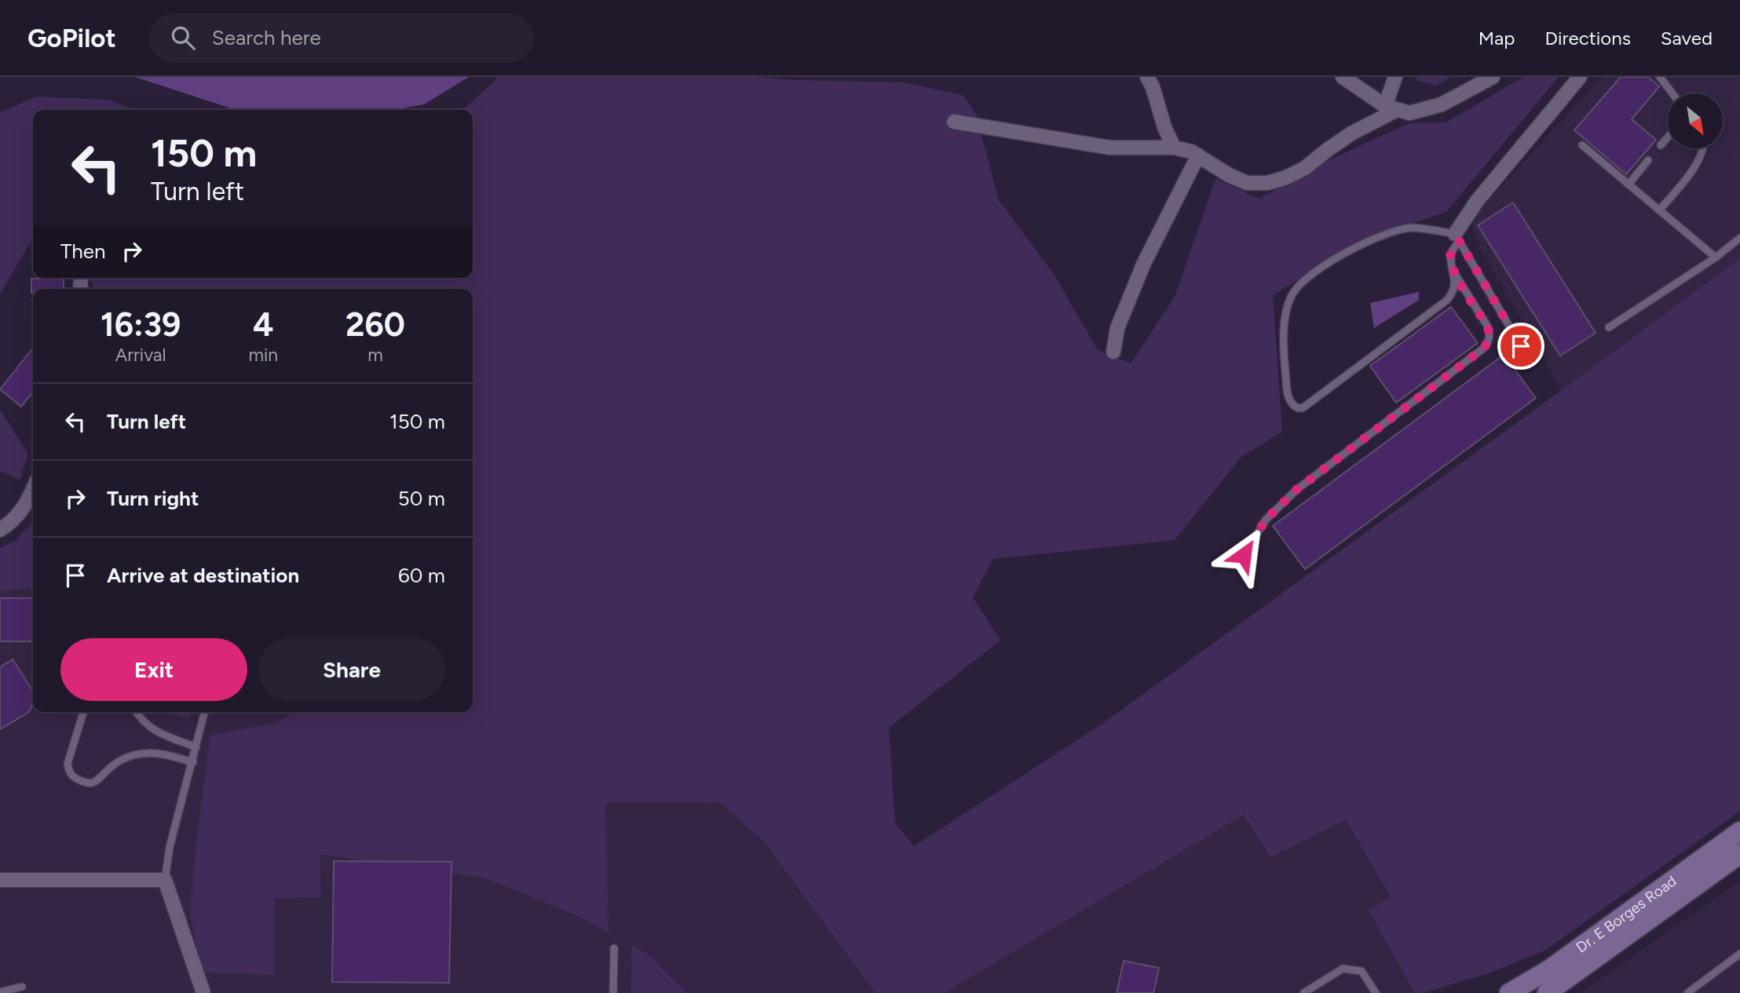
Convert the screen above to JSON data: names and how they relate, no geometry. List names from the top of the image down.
{
  "streets": {
    "main road": ["Dr. E Borges Road"]
  },
  "north": "bottom right",
  "page": {
    "header": "GoPilot",
    "search": "Search here",
    "nav": ["Map", "Directions", "Saved"],
    "turn": ["150 m", "Turn left"],
    "then": "Then",
    "eta": [
      "16:39",
      "Arrival",
      "4",
      "min",
      "260",
      "m"
    ],
    "list": [
      {
        "name": "Turn left",
        "value": "150 m"
      },
      {
        "name": "Turn right",
        "value": "50 m"
      },
      {
        "name": "Arrive at destination",
        "value": "60 m"
      }
    ],
    "buttons": ["Exit", "Share"]
  }
}
